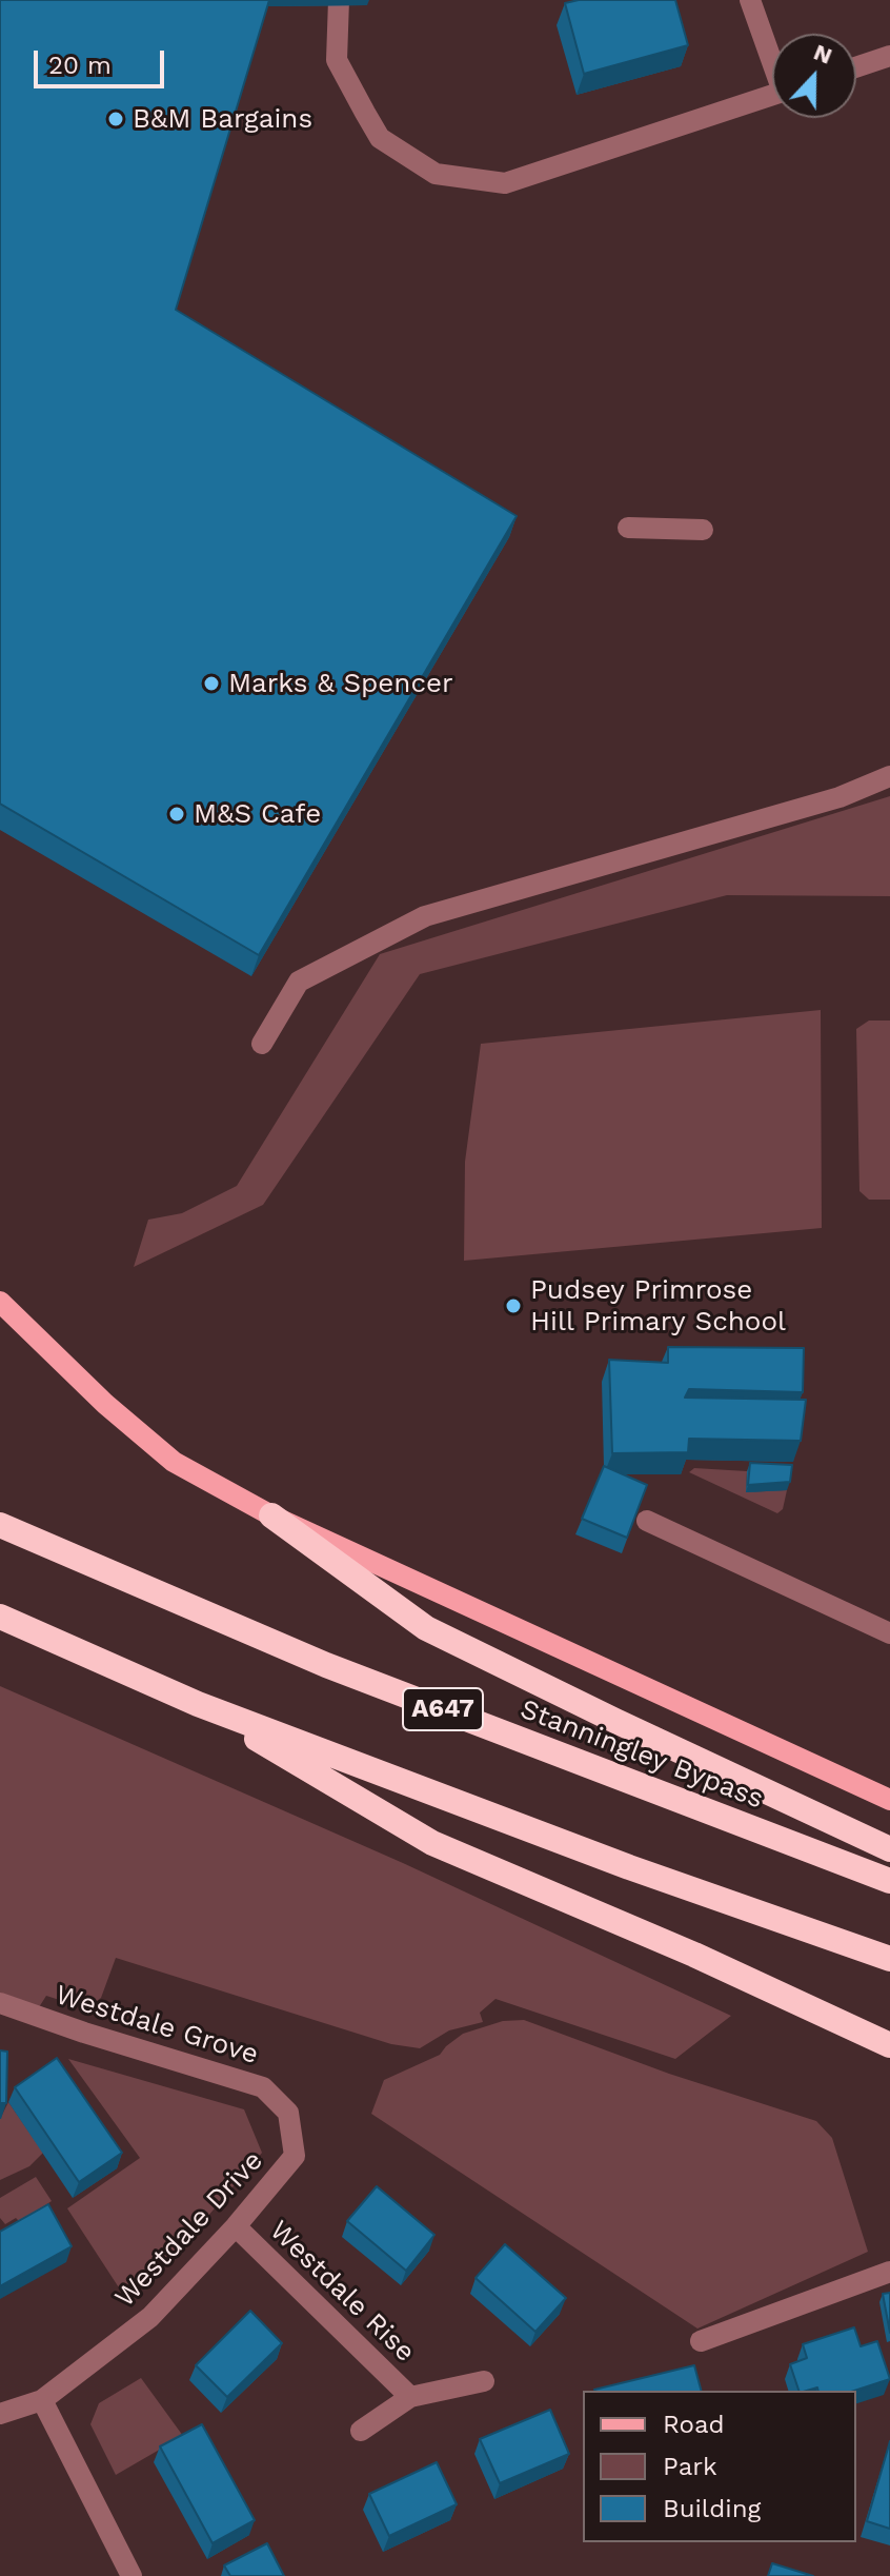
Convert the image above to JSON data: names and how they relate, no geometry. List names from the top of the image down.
{
  "streets": {
    "highway": ["A647", "Stanningley Bypass"],
    "street": ["Westdale Grove", "Westdale Drive", "Westdale Rise"]
  },
  "crossings": [
    ["Westdale Grove", "Westdale Drive"],
    ["Westdale Drive", "Westdale Rise"]
  ],
  "places": [
    "B&M Bargains",
    "Marks & Spencer",
    "M&S Cafe",
    "Pudsey Primrose Hill Primary School"
  ],
  "legend": ["Road", "Park", "Building"],
  "scale_bar": "20 m",
  "north": "top"
}
